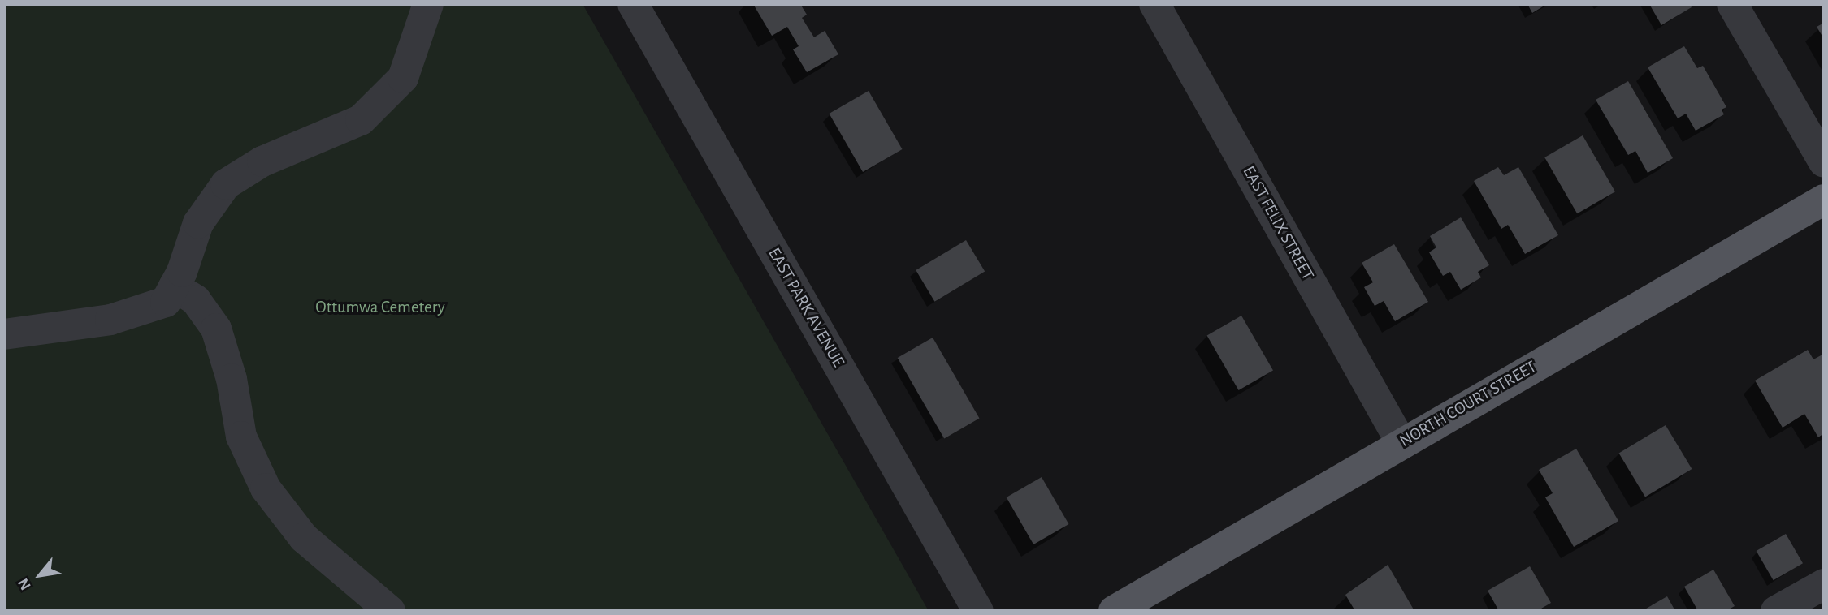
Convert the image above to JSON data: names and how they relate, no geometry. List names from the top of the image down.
{
  "streets": {
    "main road": ["NORTH COURT STREET"],
    "street": ["EAST FELIX STREET", "EAST PARK AVENUE"]
  },
  "crossings": [
    ["EAST FELIX STREET", "NORTH COURT STREET"]
  ],
  "parks": ["Ottumwa Cemetery"],
  "north": "bottom left"
}
